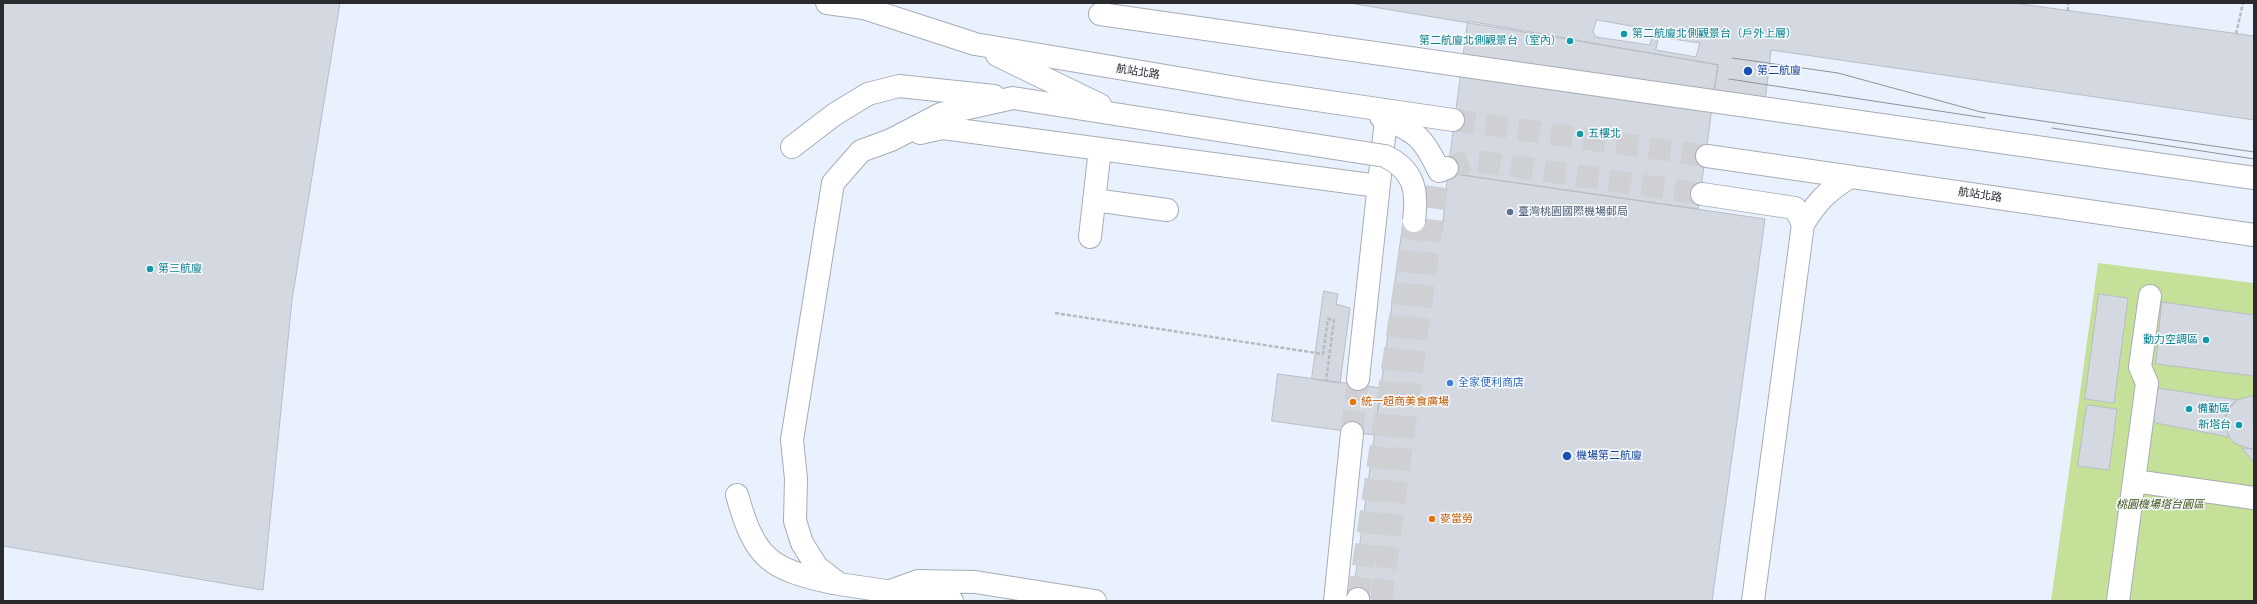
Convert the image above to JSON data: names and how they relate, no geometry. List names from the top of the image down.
{
  "streets": {
    "street": ["航站北路"]
  },
  "parks": ["桃園機場塔台園區"],
  "places": [
    "第二航廈北側觀景台（戶外上層）",
    "第二航廈北側觀景台（室內）",
    "第二航廈",
    "五樓北",
    "臺灣桃園國際機場郵局",
    "第三航廈",
    "動力空調區",
    "全家便利商店",
    "統一超商美食廣場",
    "備勤區",
    "新塔台",
    "機場第二航廈",
    "麥當勞"
  ]
}
